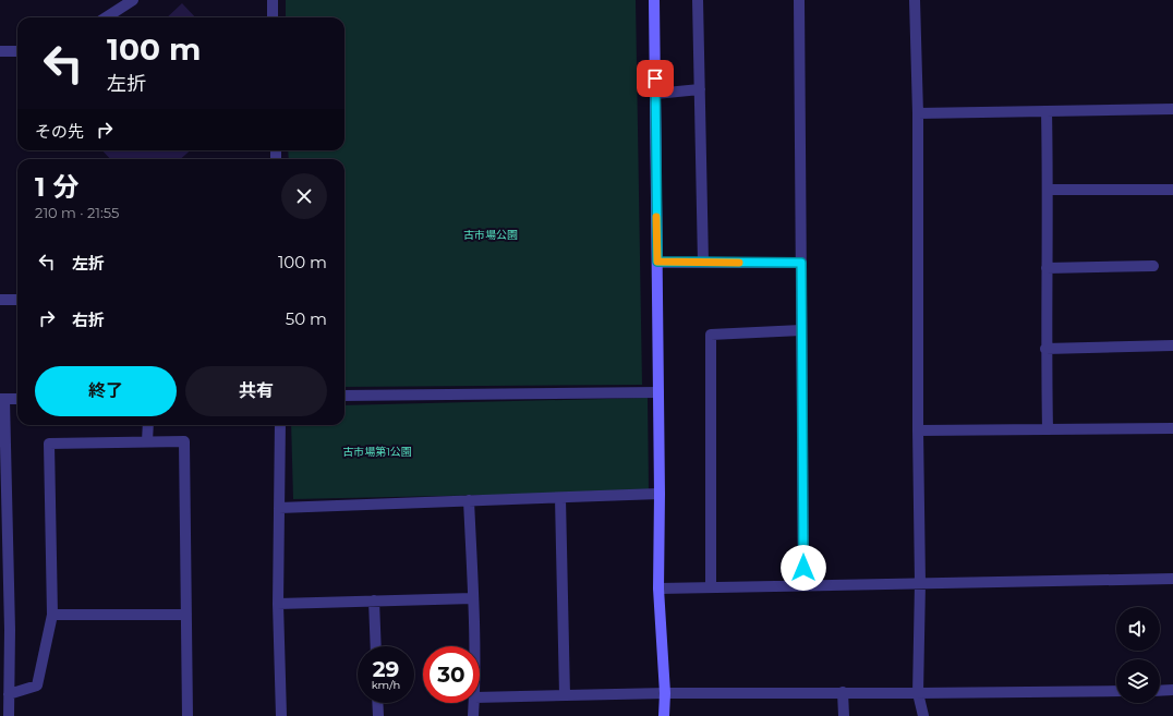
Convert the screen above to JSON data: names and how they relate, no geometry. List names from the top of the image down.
{
  "parks": ["古市場公園", "古市場第1公園"],
  "page": {
    "turn": ["100 m", "左折"],
    "then": "その先",
    "heading": ["1 分", "210 m · 21:55"],
    "list": [
      {
        "name": "左折",
        "value": "100 m"
      },
      {
        "name": "右折",
        "value": "50 m"
      }
    ],
    "buttons": ["終了", "共有"],
    "speed": "29 km/h",
    "limit": "30"
  }
}
